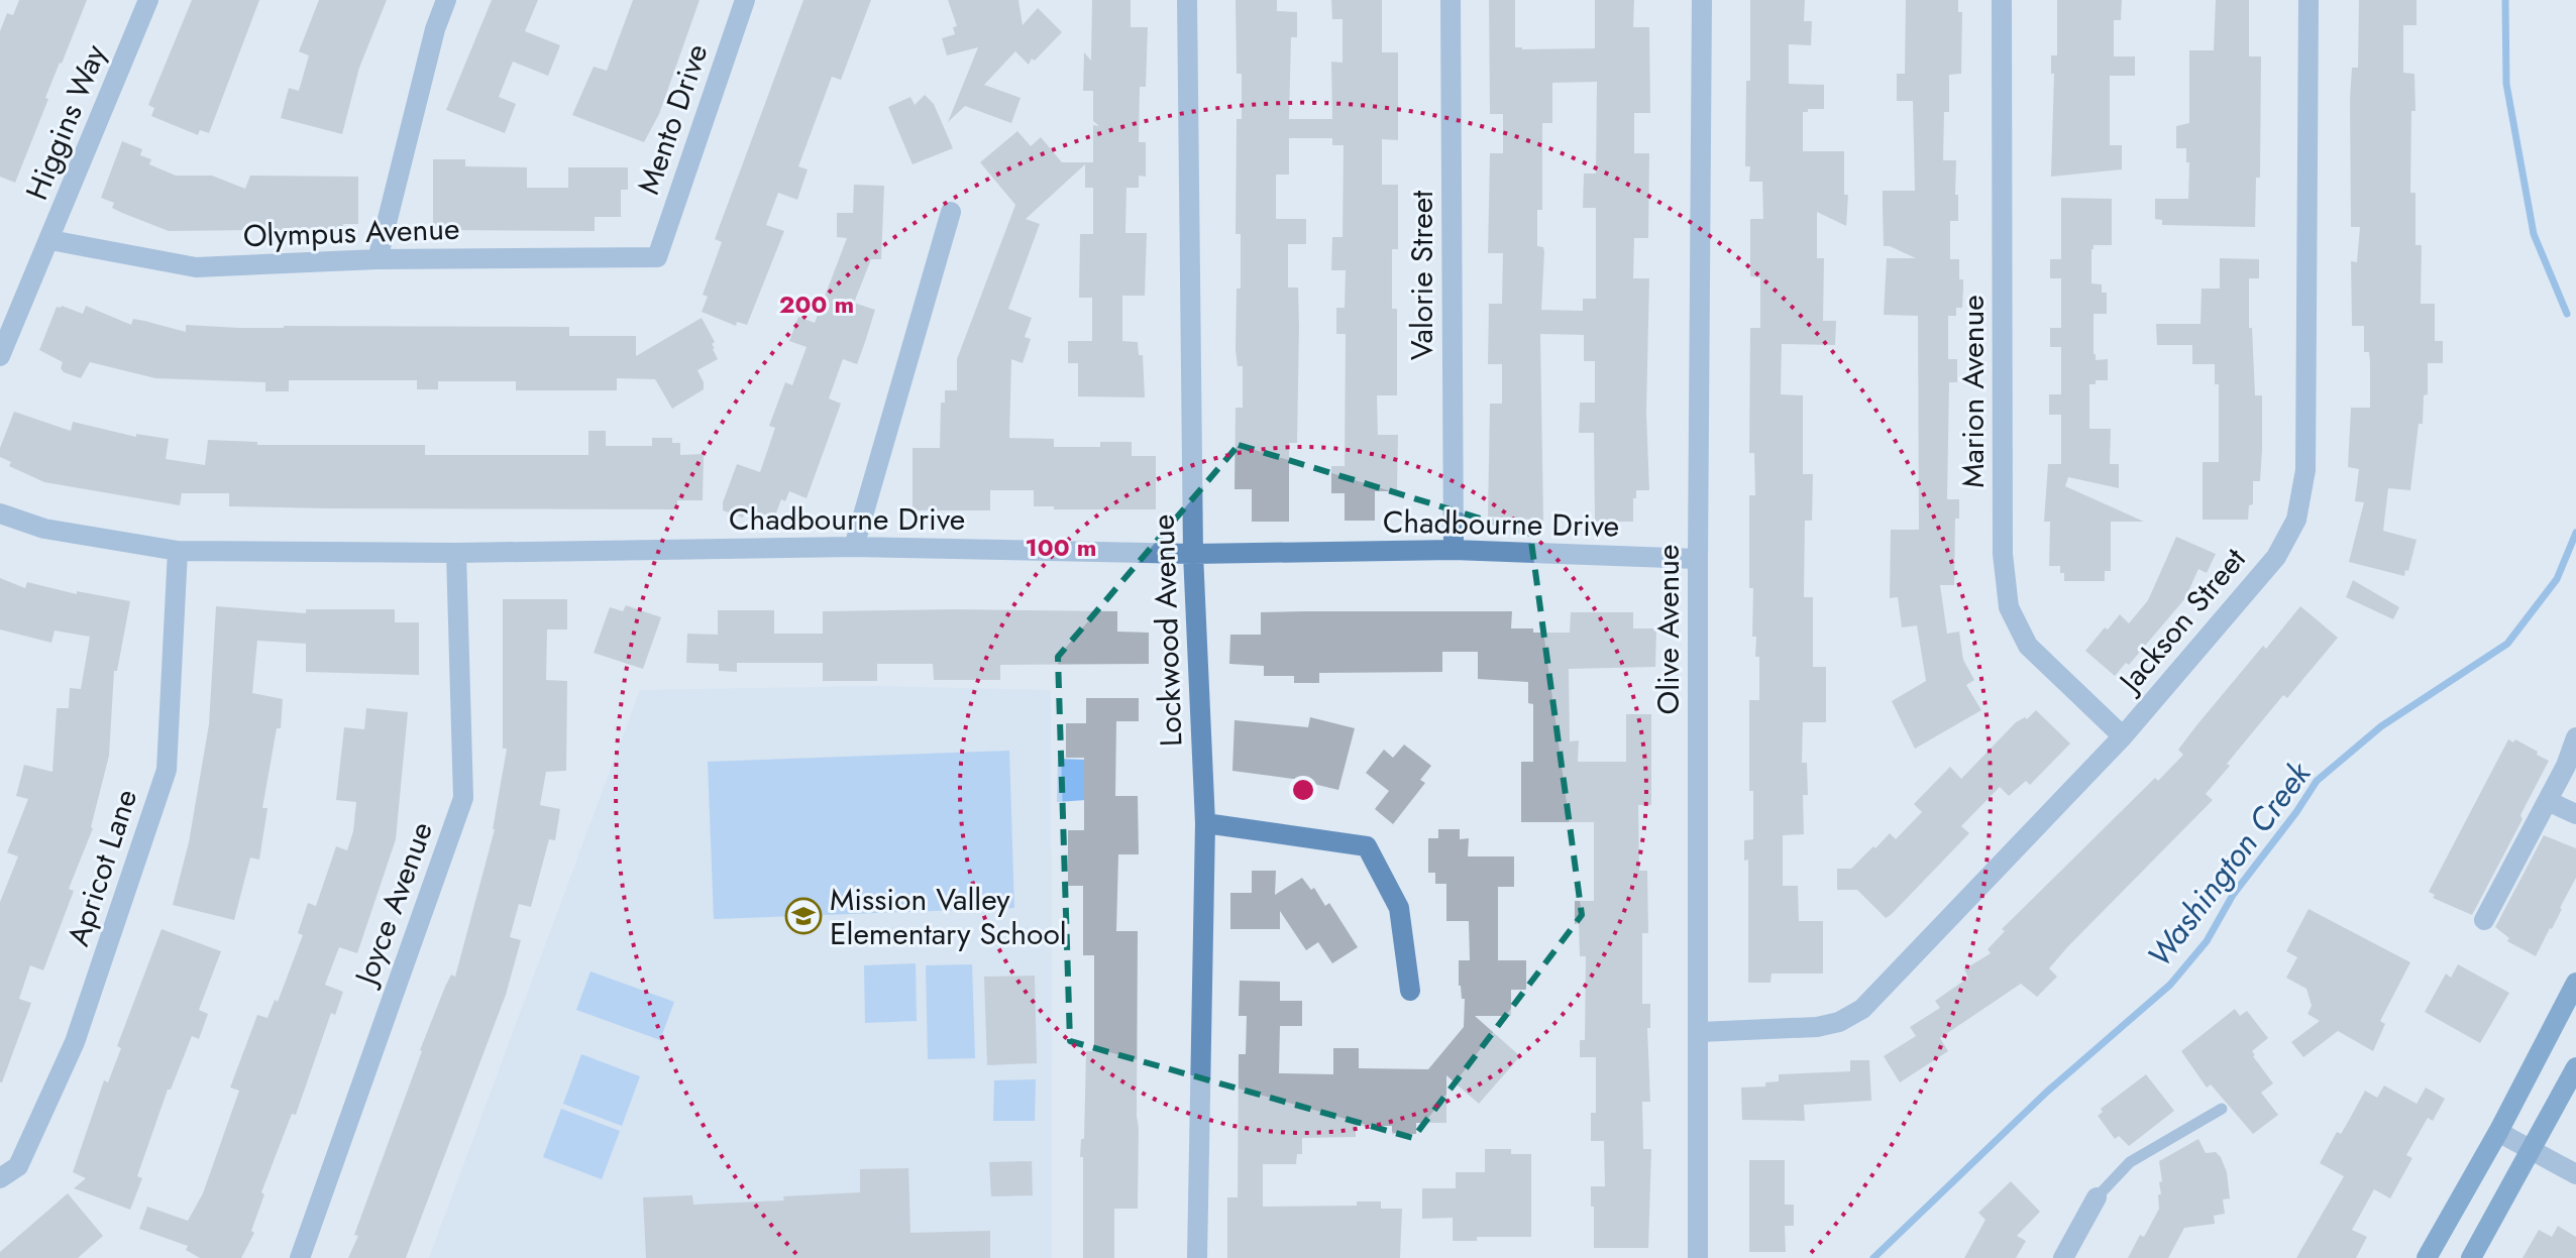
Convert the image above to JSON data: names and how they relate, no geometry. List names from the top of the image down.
{
  "streets": {
    "street": [
      "Mento Drive",
      "Higgins Way",
      "Olympus Avenue",
      "Valorie Street",
      "Marion Avenue",
      "Chadbourne Drive",
      "Jackson Street",
      "Olive Avenue",
      "Lockwood Avenue",
      "Apricot Lane",
      "Joyce Avenue"
    ]
  },
  "crossings": [
    ["Mento Drive", "Olympus Avenue"],
    ["Higgins Way", "Olympus Avenue"],
    ["Valorie Street", "Chadbourne Drive"],
    ["Marion Avenue", "Jackson Street"],
    ["Chadbourne Drive", "Olive Avenue"],
    ["Chadbourne Drive", "Lockwood Avenue"],
    ["Chadbourne Drive", "Apricot Lane"],
    ["Chadbourne Drive", "Joyce Avenue"],
    ["Jackson Street", "Olive Avenue"]
  ],
  "water": ["Washington Creek"],
  "places": {
    "school or university": ["Mission Valley Elementary School"]
  },
  "rings": ["200 m", "100 m"]
}
